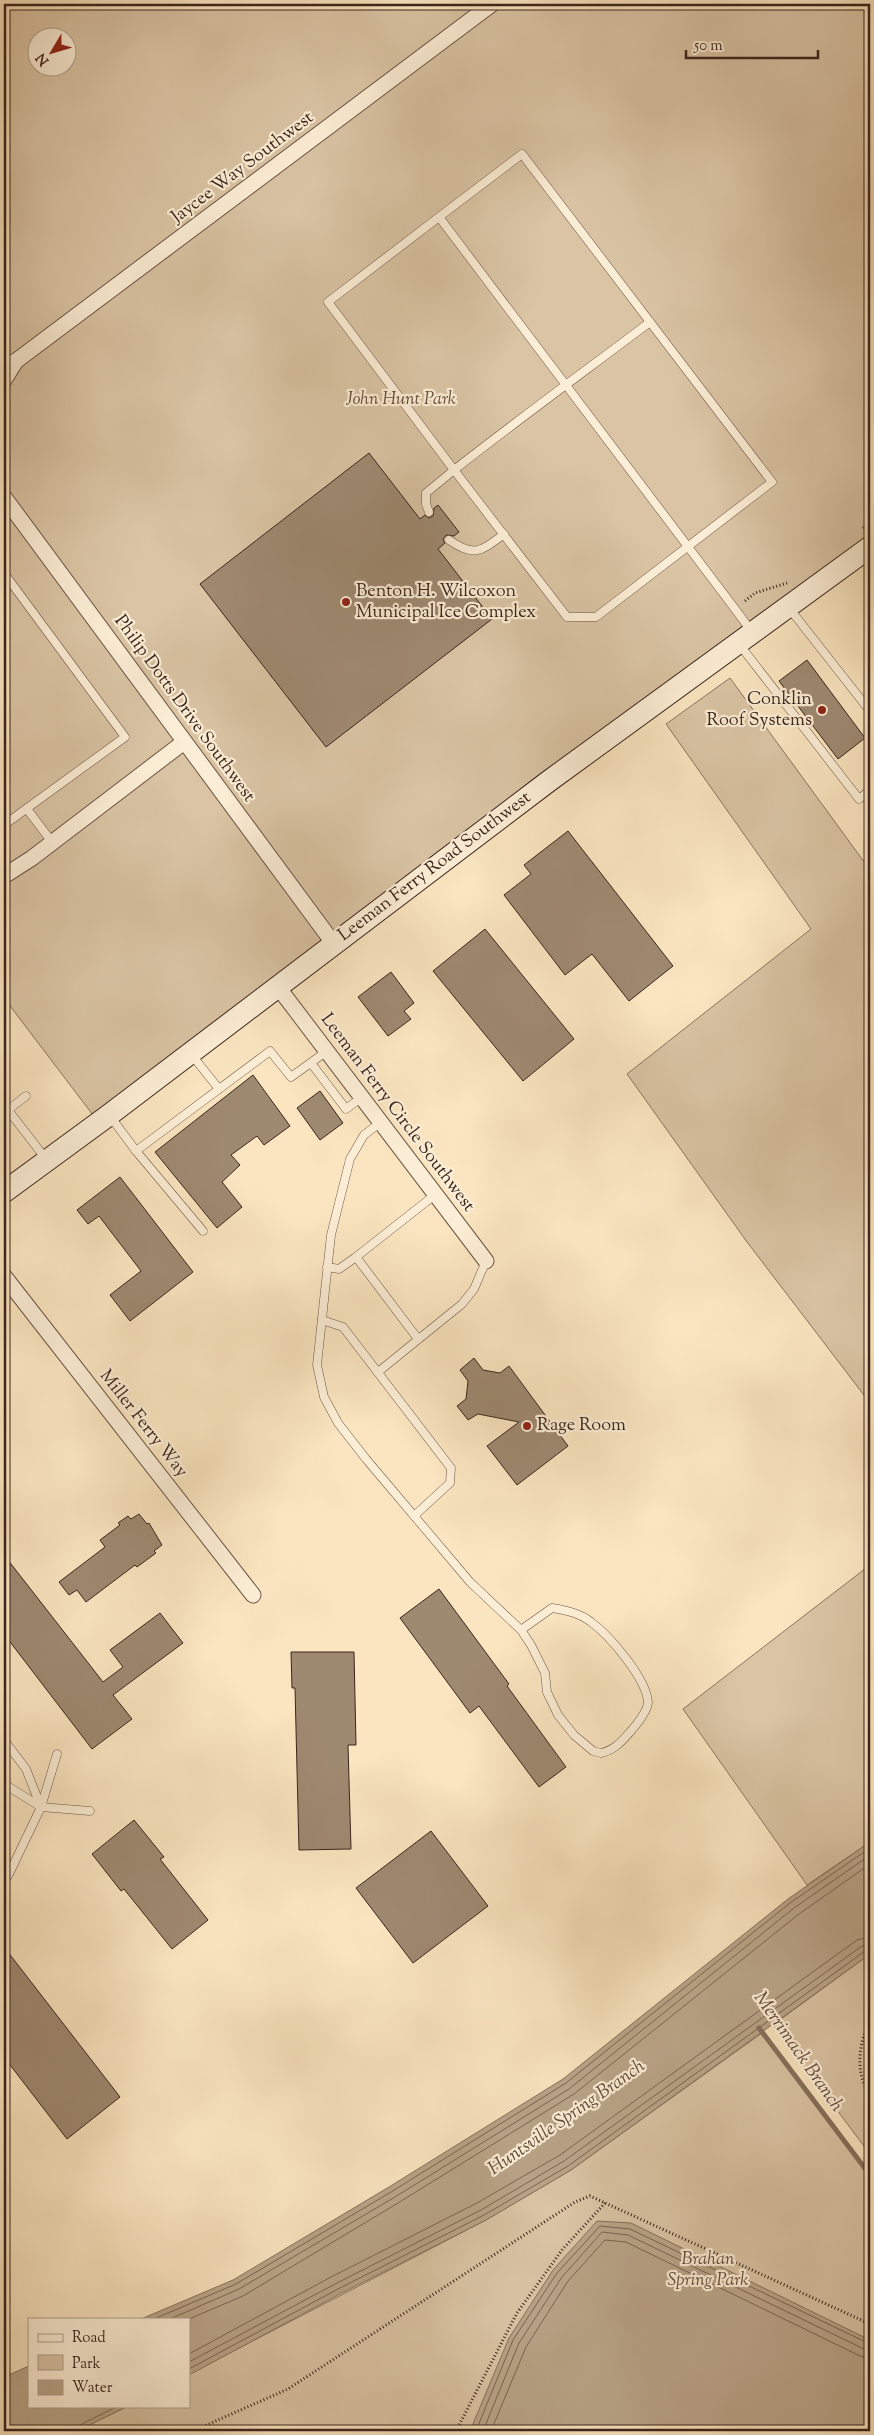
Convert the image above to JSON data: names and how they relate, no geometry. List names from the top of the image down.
{
  "streets": {
    "street": [
      "Jaycee Way Southwest",
      "Philip Dotts Drive Southwest",
      "Leeman Ferry Road Southwest",
      "Leeman Ferry Circle Southwest",
      "Miller Ferry Way"
    ]
  },
  "crossings": [
    ["Philip Dotts Drive Southwest", "Leeman Ferry Road Southwest"],
    ["Leeman Ferry Road Southwest", "Leeman Ferry Circle Southwest"]
  ],
  "water": ["Merrimack Branch", "Huntsville Spring Branch"],
  "parks": ["John Hunt Park", "Brahan Spring Park"],
  "places": ["Benton H. Wilcoxon Municipal Ice Complex", "Conklin Roof Systems", "Rage Room"],
  "legend": ["Road", "Park", "Water"],
  "scale_bar": "50 m",
  "north": "bottom left"
}
